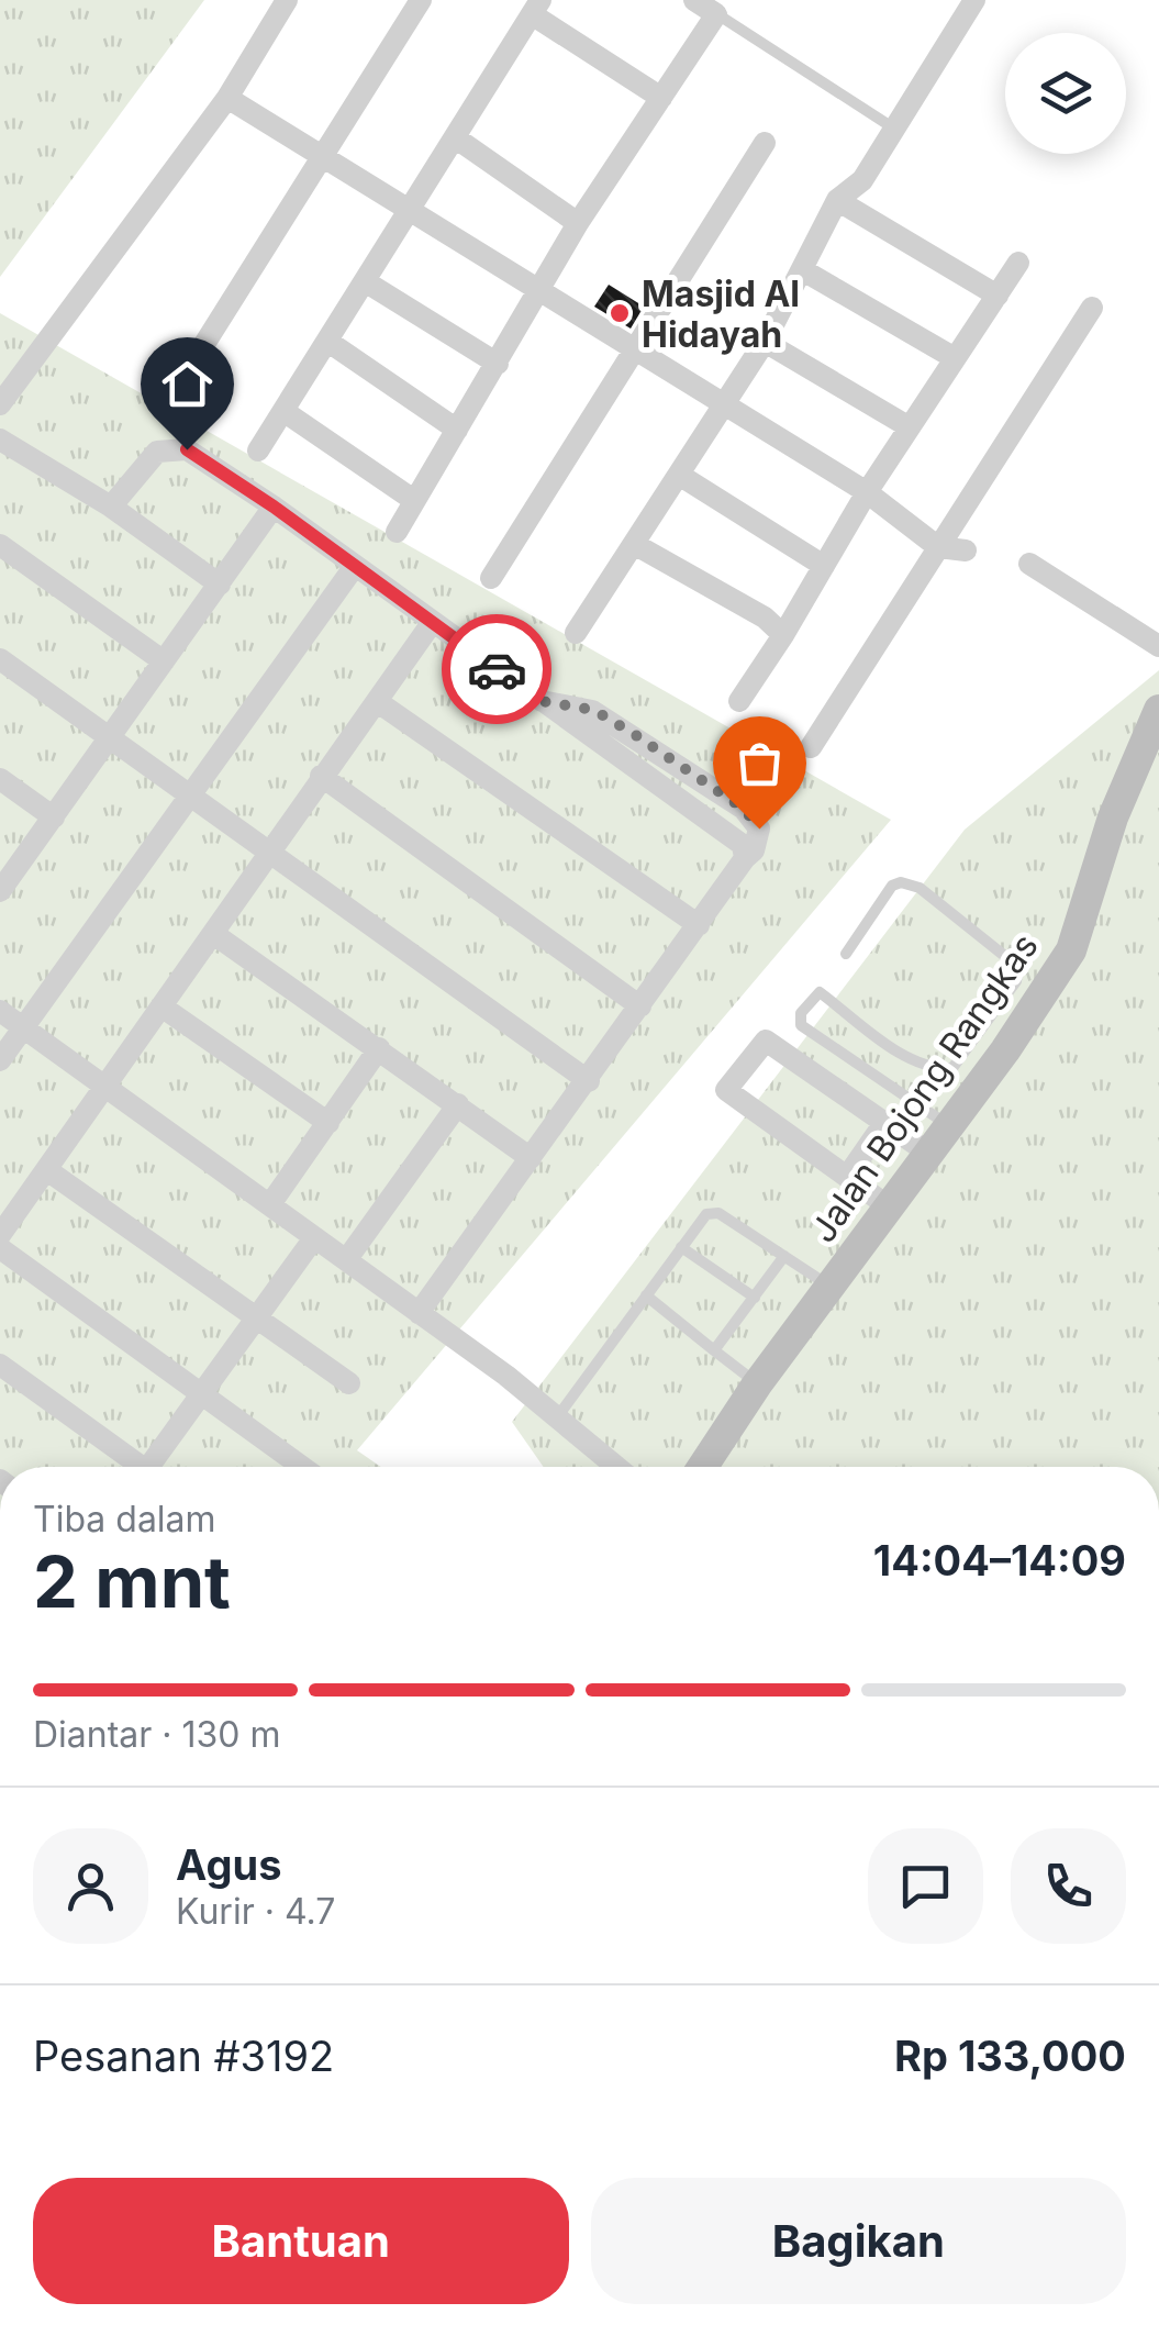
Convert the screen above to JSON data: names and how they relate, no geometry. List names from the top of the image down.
{
  "streets": {
    "main road": ["Jalan Bojong Rangkas"]
  },
  "places": ["Masjid Al Hidayah"],
  "page": {
    "heading": ["2 mnt", "Tiba dalam", "14:04–14:09"],
    "panel": [
      "Agus",
      "Kurir · 4.7",
      "Pesanan #3192",
      "Rp 133,000"
    ],
    "bar": "Diantar · 130 m",
    "buttons": ["Bantuan", "Bagikan"]
  }
}
